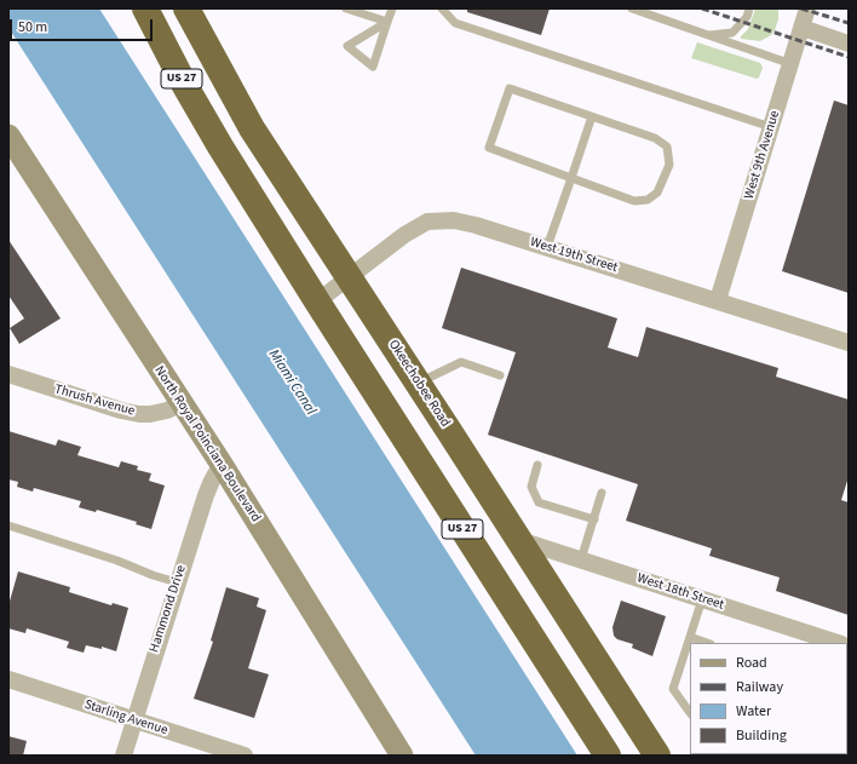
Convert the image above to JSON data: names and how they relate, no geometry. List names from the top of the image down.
{
  "streets": {
    "highway": ["US 27", "Okeechobee Road"],
    "street": [
      "West 9th Avenue",
      "West 19th Street",
      "Thrush Avenue",
      "North Royal Poinciana Boulevard",
      "West 18th Street",
      "Hammond Drive",
      "Starling Avenue"
    ]
  },
  "crossings": [
    ["US 27", "West 19th Street"],
    ["West 9th Avenue", "West 19th Street"],
    ["West 19th Street", "Okeechobee Road"],
    ["Okeechobee Road", "West 18th Street"],
    ["Thrush Avenue", "North Royal Poinciana Boulevard"],
    ["North Royal Poinciana Boulevard", "Hammond Drive"],
    ["Hammond Drive", "Starling Avenue"]
  ],
  "water": ["Miami Canal"],
  "legend": [
    "Road",
    "Railway",
    "Water",
    "Building"
  ],
  "scale_bar": "50 m"
}
